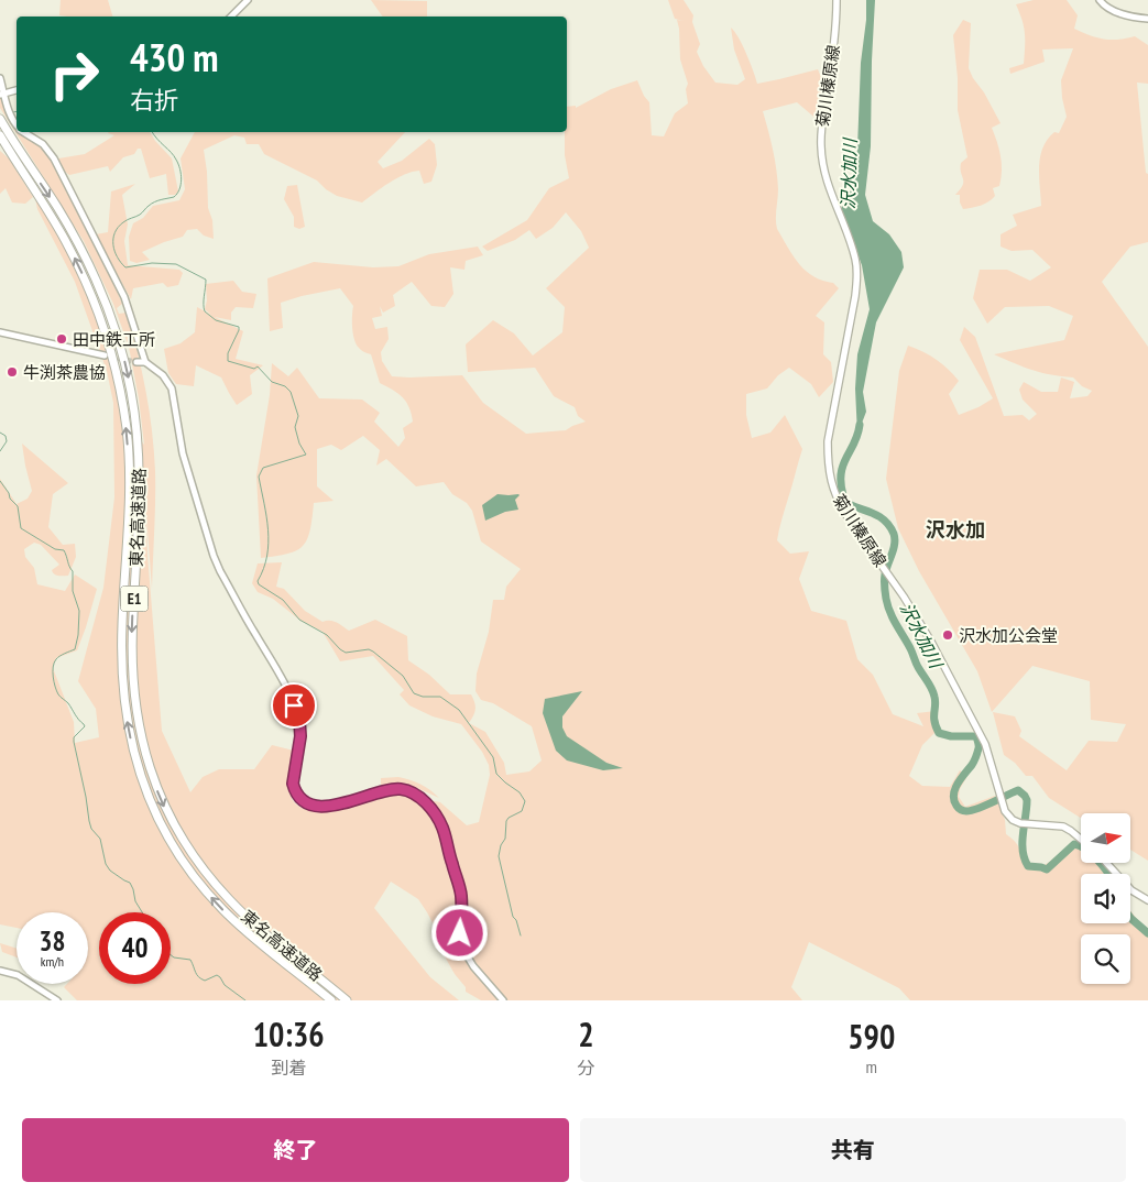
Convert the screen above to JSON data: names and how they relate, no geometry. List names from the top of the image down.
{
  "streets": {
    "highway": ["東名高速道路", "E1"],
    "main road": ["菊川榛原線"]
  },
  "districts": ["沢水加"],
  "water": ["沢水加川"],
  "places": ["田中鉄工所", "牛渕茶農協", "沢水加公会堂"],
  "north": "right",
  "page": {
    "turn": ["430 m", "右折"],
    "speed": "38 km/h",
    "limit": "40",
    "eta": [
      "10:36",
      "到着",
      "2",
      "分",
      "590",
      "m"
    ],
    "buttons": ["終了", "共有"]
  }
}
